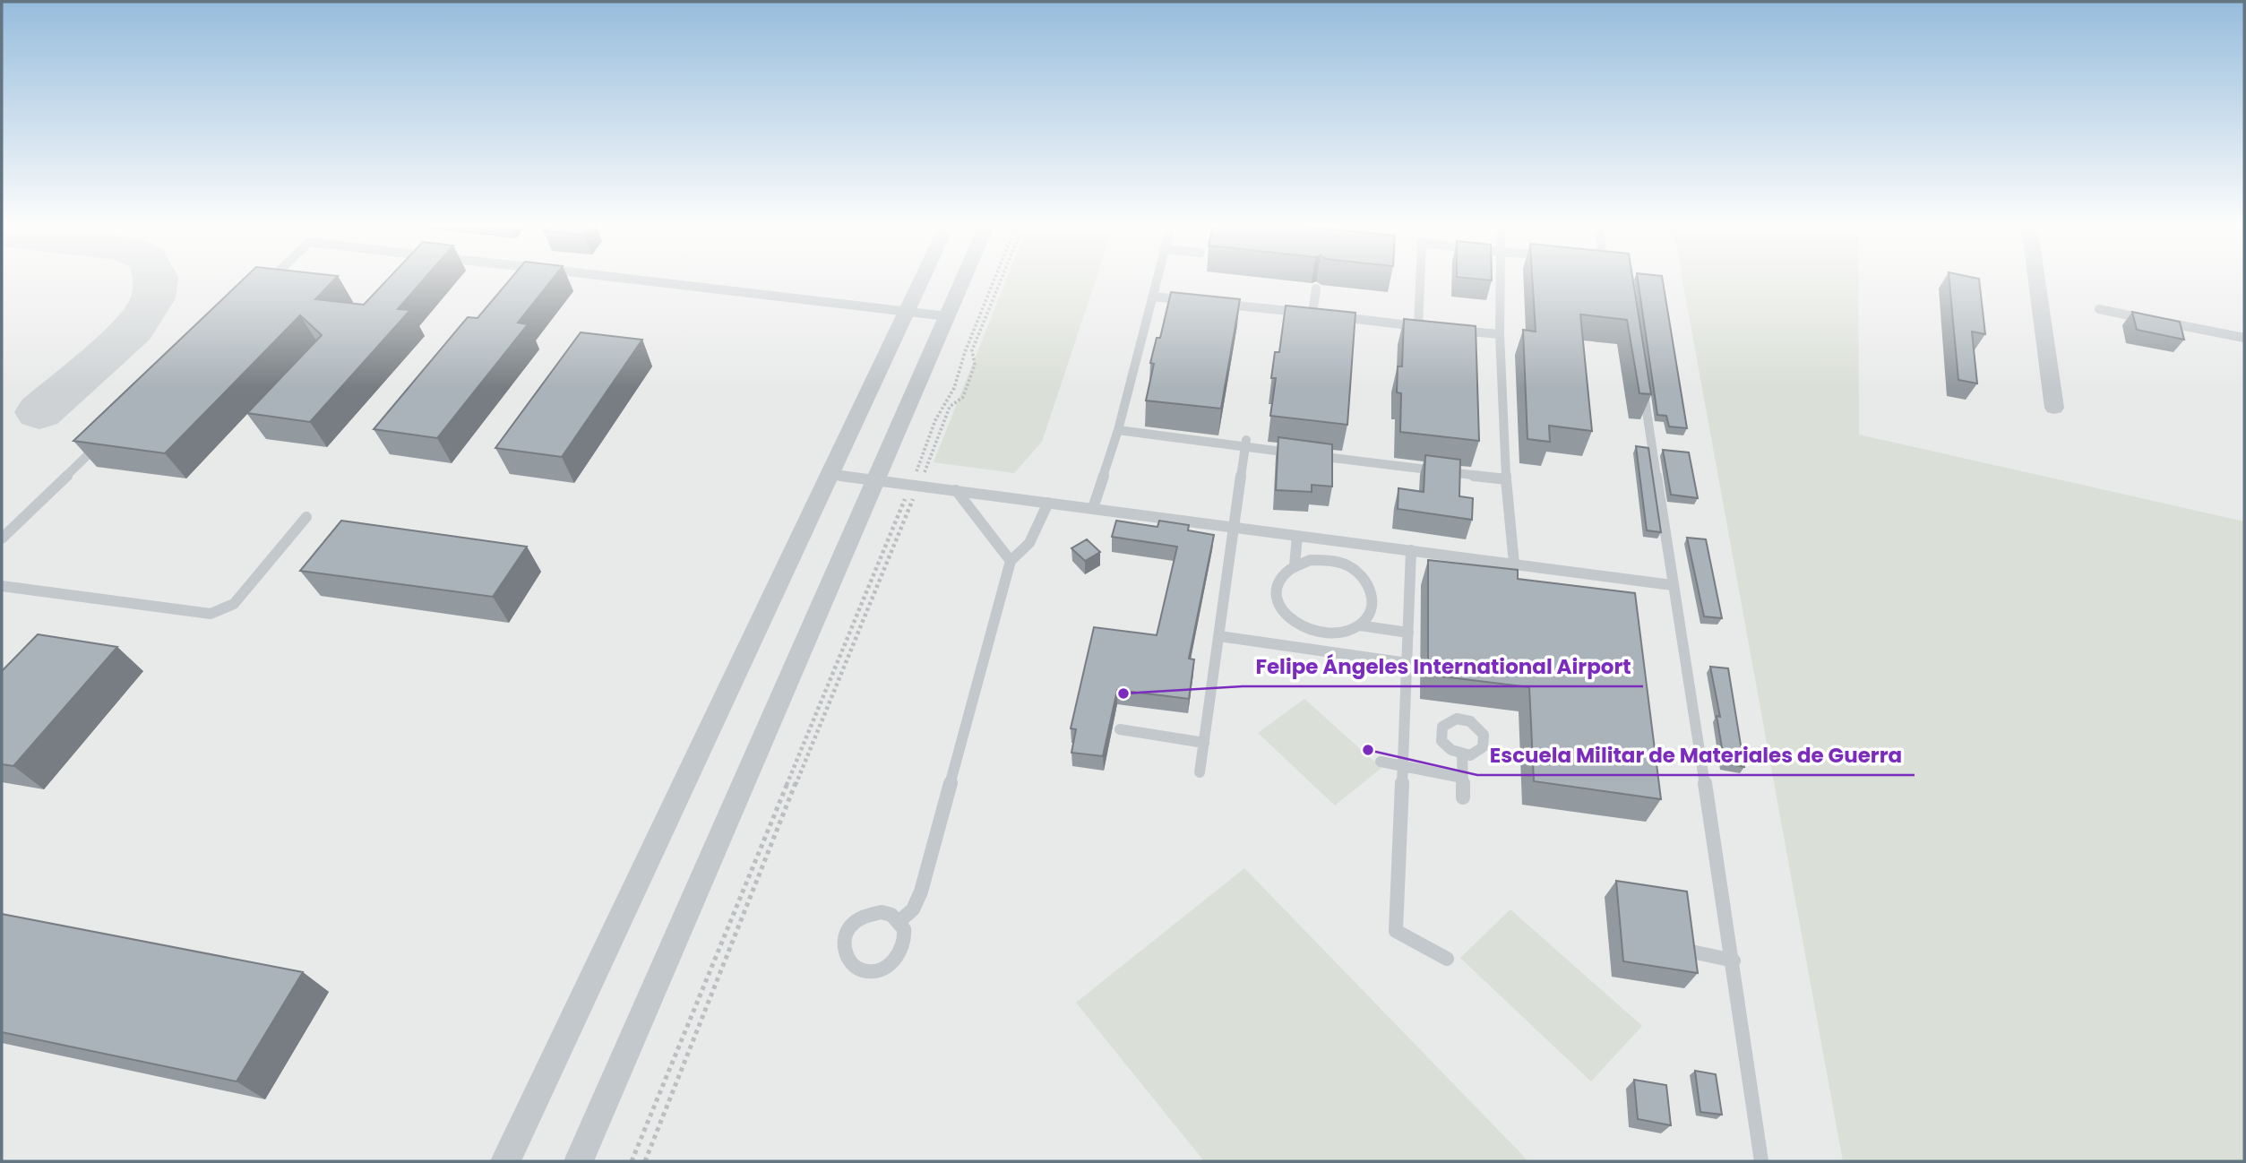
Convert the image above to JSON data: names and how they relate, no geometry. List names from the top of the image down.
{
  "places": ["Felipe Ángeles International Airport", "Escuela Militar de Materiales de Guerra"]
}
